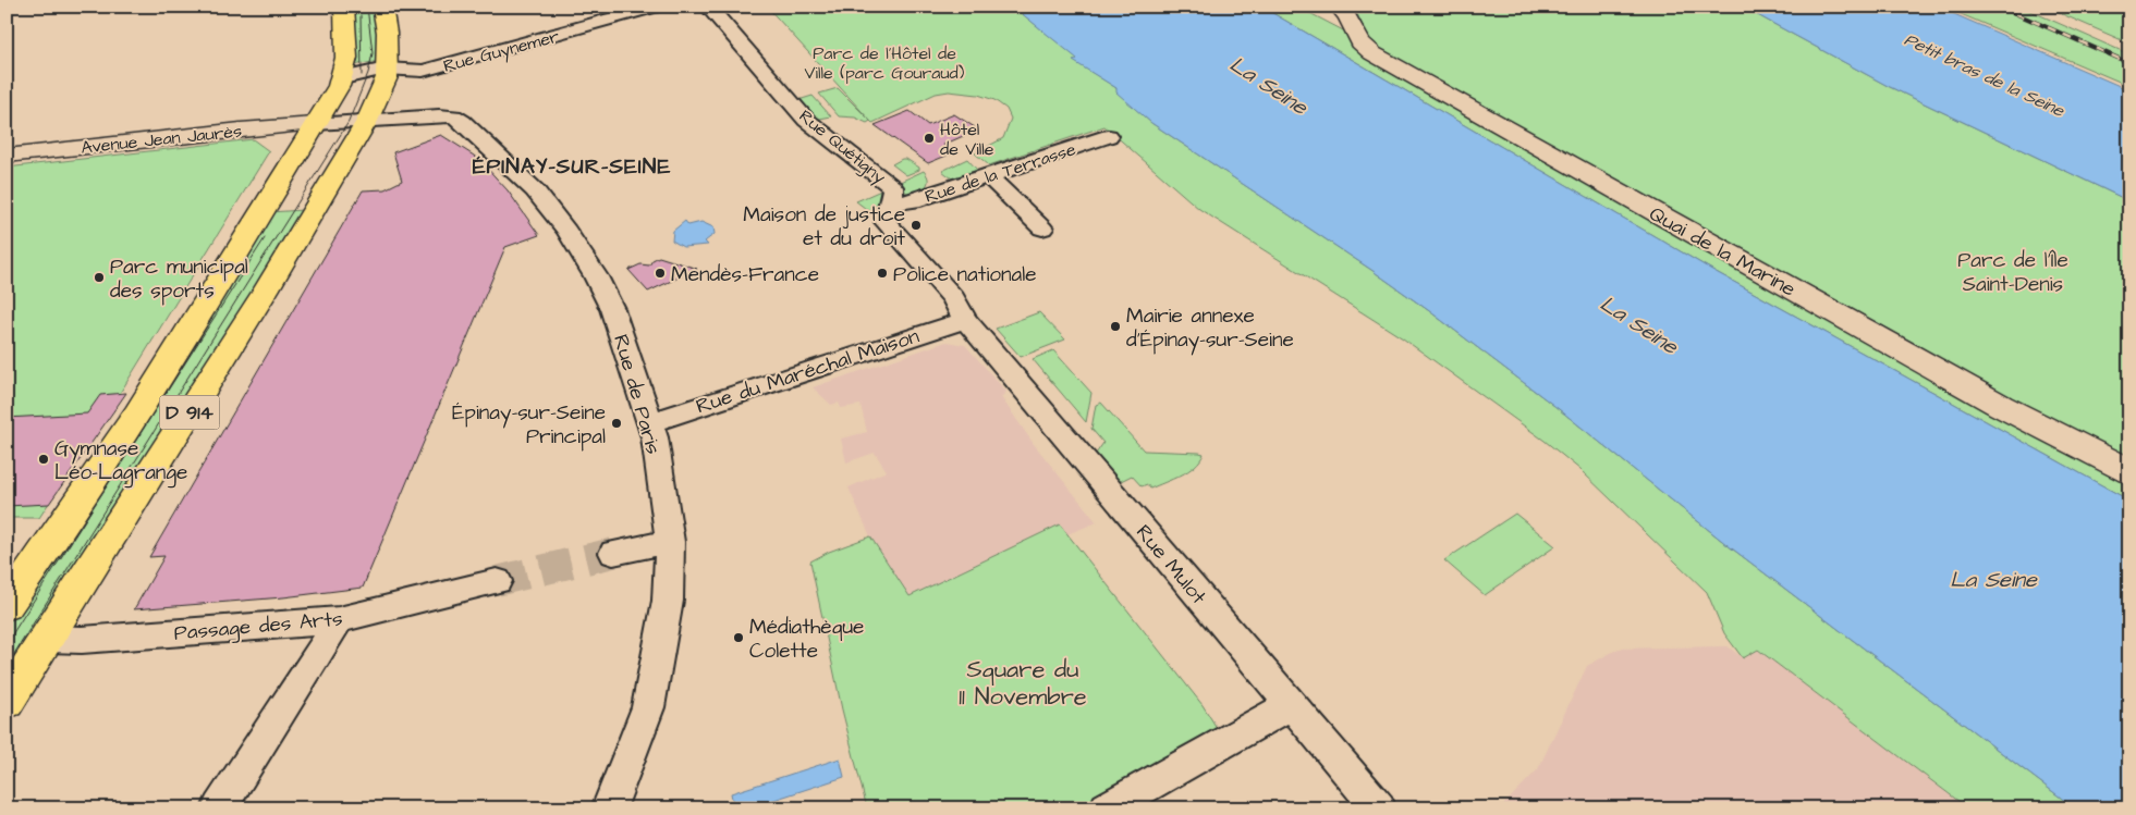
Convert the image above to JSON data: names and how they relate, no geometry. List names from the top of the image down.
{
  "streets": {
    "main road": ["D 914"],
    "street": [
      "Rue Guynemer",
      "Avenue Jean Jaurès",
      "Rue Quétigny",
      "Rue de la Terrasse",
      "Quai de la Marine",
      "Rue du Maréchal Maison",
      "Rue de Paris",
      "Rue Mulot",
      "Passage des Arts"
    ]
  },
  "crossings": [
    ["Rue Guynemer", "D 914"],
    ["Avenue Jean Jaurès", "Rue de Paris"],
    ["Avenue Jean Jaurès", "D 914"],
    ["Rue Quétigny", "Rue de la Terrasse"],
    ["Rue Quétigny", "Rue du Maréchal Maison"],
    ["Rue Quétigny", "Rue Mulot"],
    ["Rue du Maréchal Maison", "Rue de Paris"],
    ["Rue du Maréchal Maison", "Rue Mulot"],
    ["Rue de Paris", "D 914"],
    ["D 914", "Passage des Arts"]
  ],
  "districts": ["ÉPINAY-SUR-SEINE"],
  "water": ["Petit bras de la Seine", "La Seine"],
  "parks": ["Parc de l'Hôtel de Ville (parc Gouraud)", "Parc de l'Île Saint-Denis", "Square du 11 Novembre"],
  "places": [
    "Hôtel de Ville",
    "Maison de justice et du droit",
    "Mendès-France",
    "Police nationale",
    "Parc municipal des sports",
    "Mairie annexe d'Épinay-sur-Seine",
    "Épinay-sur-Seine Principal",
    "Gymnase Léo-Lagrange",
    "Médiathèque Colette"
  ]
}
